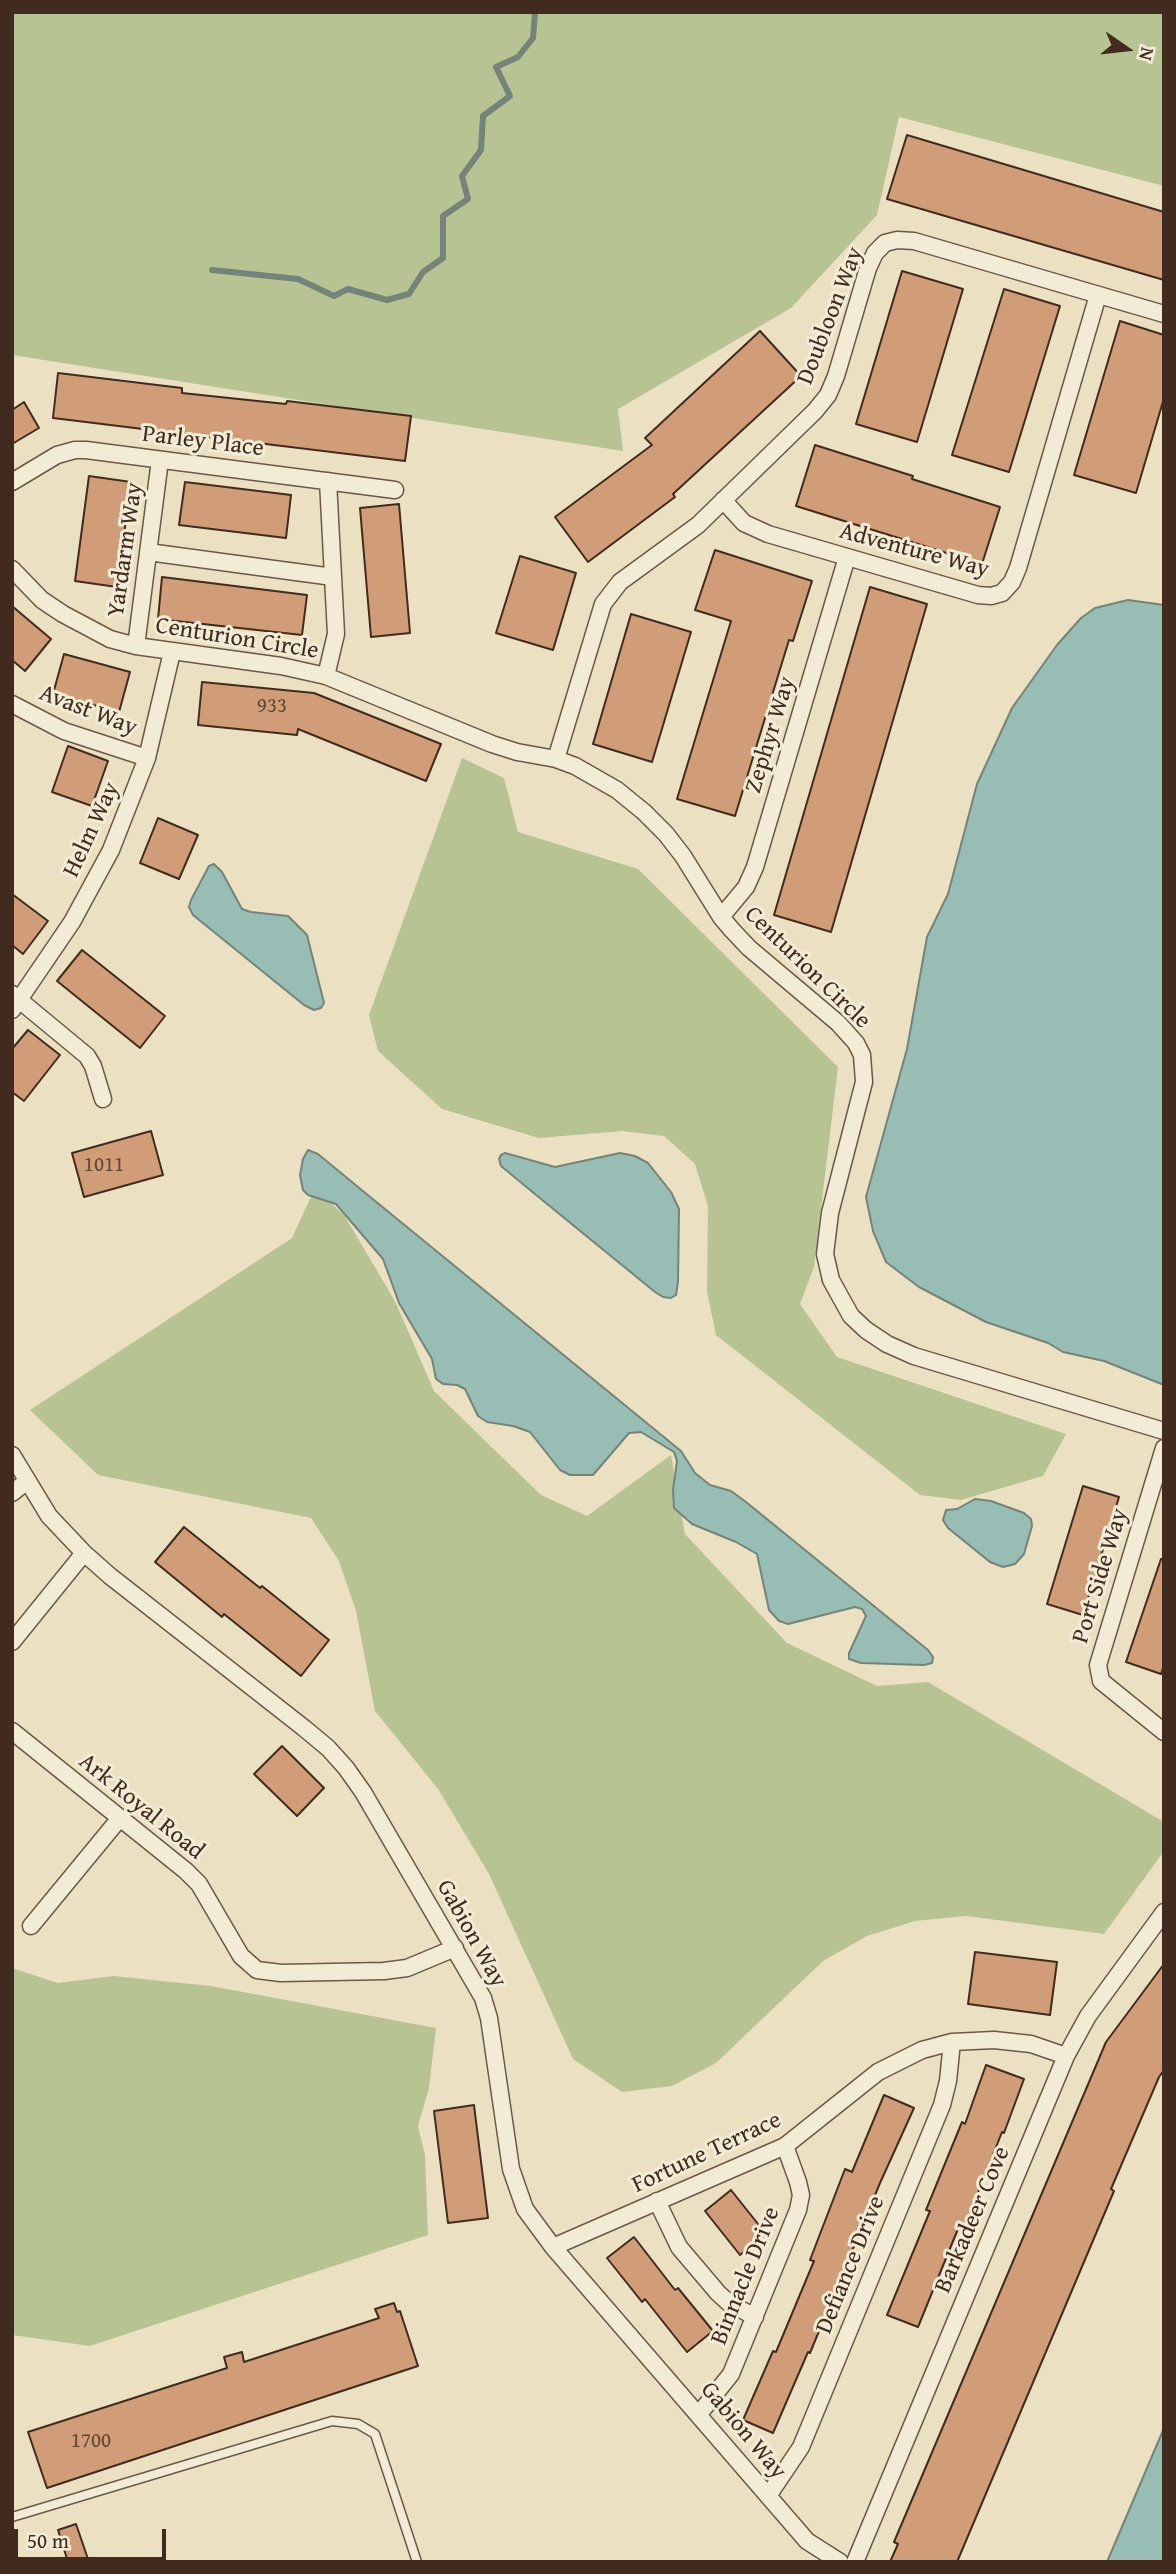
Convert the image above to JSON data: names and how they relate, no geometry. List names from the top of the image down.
{
  "streets": {
    "street": [
      "Doubloon Way",
      "Parley Place",
      "Yardarm Way",
      "Adventure Way",
      "Centurion Circle",
      "Avast Way",
      "Zephyr Way",
      "Helm Way",
      "Port Side Way",
      "Ark Royal Road",
      "Gabion Way",
      "Fortune Terrace",
      "Barkadeer Cove",
      "Defiance Drive",
      "Binnacle Drive"
    ]
  },
  "crossings": [
    ["Doubloon Way", "Adventure Way"],
    ["Doubloon Way", "Centurion Circle"],
    ["Parley Place", "Yardarm Way"],
    ["Yardarm Way", "Centurion Circle"],
    ["Adventure Way", "Zephyr Way"],
    ["Centurion Circle", "Zephyr Way"],
    ["Centurion Circle", "Helm Way"],
    ["Avast Way", "Helm Way"],
    ["Ark Royal Road", "Gabion Way"],
    ["Gabion Way", "Fortune Terrace"],
    ["Gabion Way", "Defiance Drive"],
    ["Gabion Way", "Binnacle Drive"],
    ["Fortune Terrace", "Barkadeer Cove"],
    ["Fortune Terrace", "Defiance Drive"],
    ["Fortune Terrace", "Binnacle Drive"]
  ],
  "house_numbers": ["933", "1011", "1700"],
  "scale_bar": "50 m",
  "north": "right"
}
